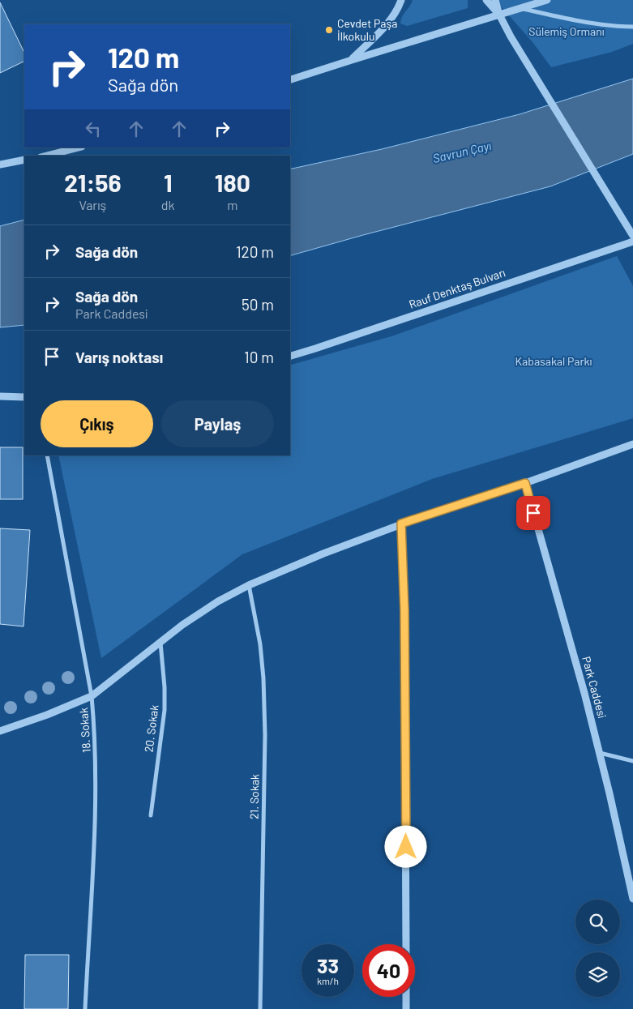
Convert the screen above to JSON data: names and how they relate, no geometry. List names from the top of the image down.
{
  "streets": {
    "street": [
      "Rauf Denktaş Bulvarı",
      "Park Caddesi",
      "20. Sokak",
      "18. Sokak",
      "21. Sokak"
    ]
  },
  "water": ["Savrun Çayı"],
  "parks": ["Sülemiş Ormanı", "Kabasakal Parkı"],
  "places": ["Cevdet Paşa İlkokulu"],
  "page": {
    "turn": ["120 m", "Sağa dön"],
    "eta": [
      "21:56",
      "Varış",
      "1",
      "dk",
      "180",
      "m"
    ],
    "list": [
      {
        "name": "Sağa dön",
        "value": "120 m"
      },
      {
        "name": "Sağa dön",
        "note": "Park Caddesi",
        "value": "50 m"
      },
      {
        "name": "Varış noktası",
        "value": "10 m"
      }
    ],
    "buttons": ["Çıkış", "Paylaş"],
    "speed": "33 km/h",
    "limit": "40"
  }
}
